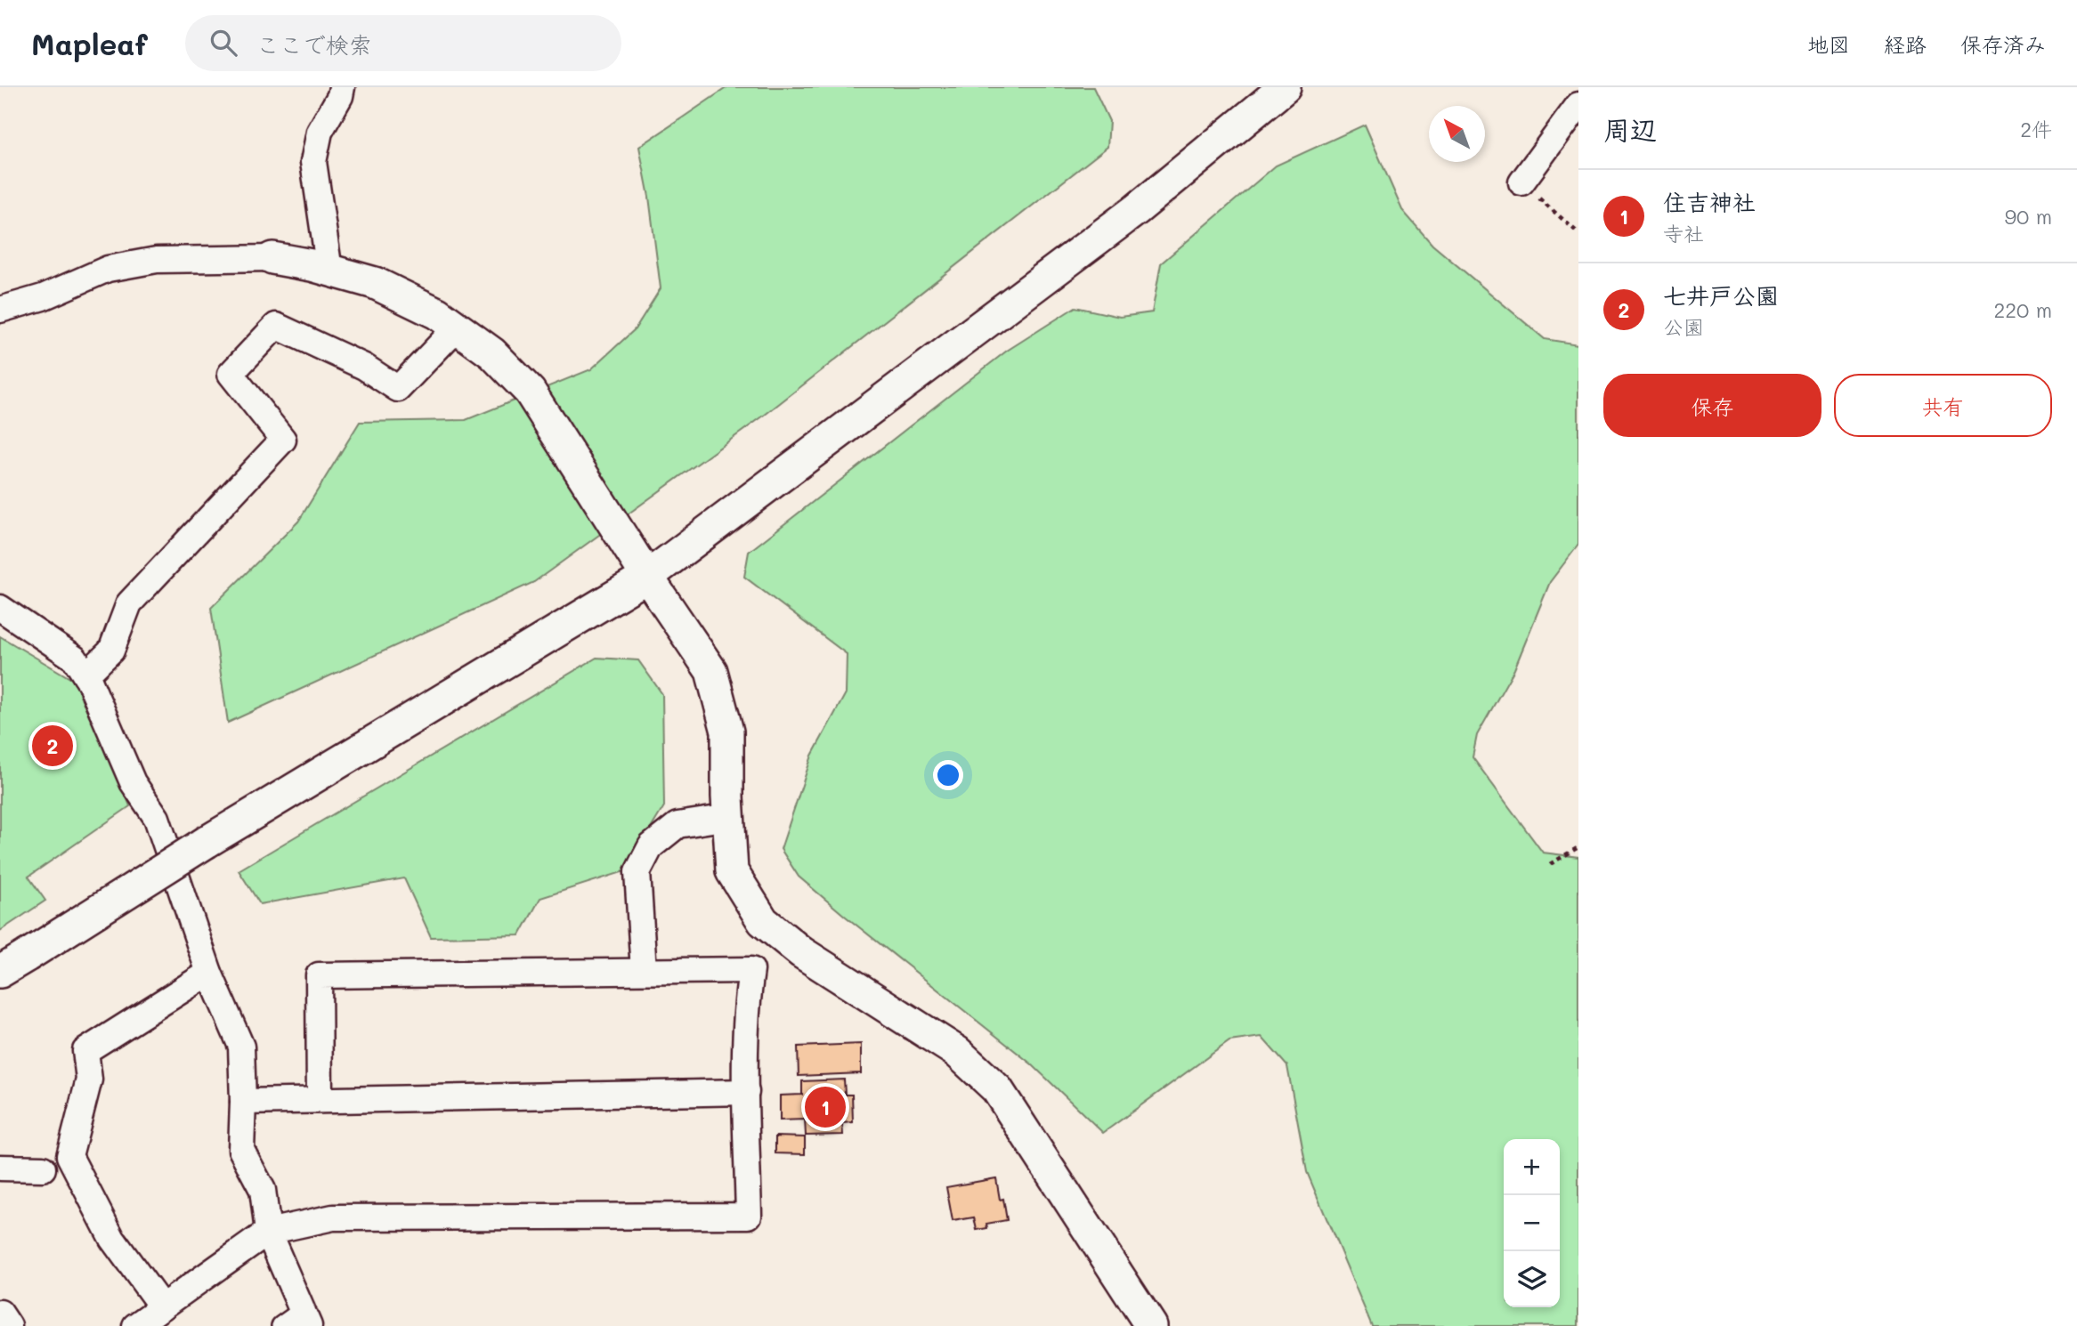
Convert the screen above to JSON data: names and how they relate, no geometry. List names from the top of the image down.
{
  "north": "top left",
  "page": {
    "header": "Mapleaf",
    "search": "ここで検索",
    "nav": ["地図", "経路", "保存済み"],
    "heading": ["周辺", "2件"],
    "list": [
      {
        "mark": "1",
        "name": "住吉神社",
        "note": "寺社",
        "value": "90 m"
      },
      {
        "mark": "2",
        "name": "七井戸公園",
        "note": "公園",
        "value": "220 m"
      }
    ],
    "buttons": ["保存", "共有"],
    "pins": ["2", "1"],
    "map_buttons": ["+", "−"]
  }
}
